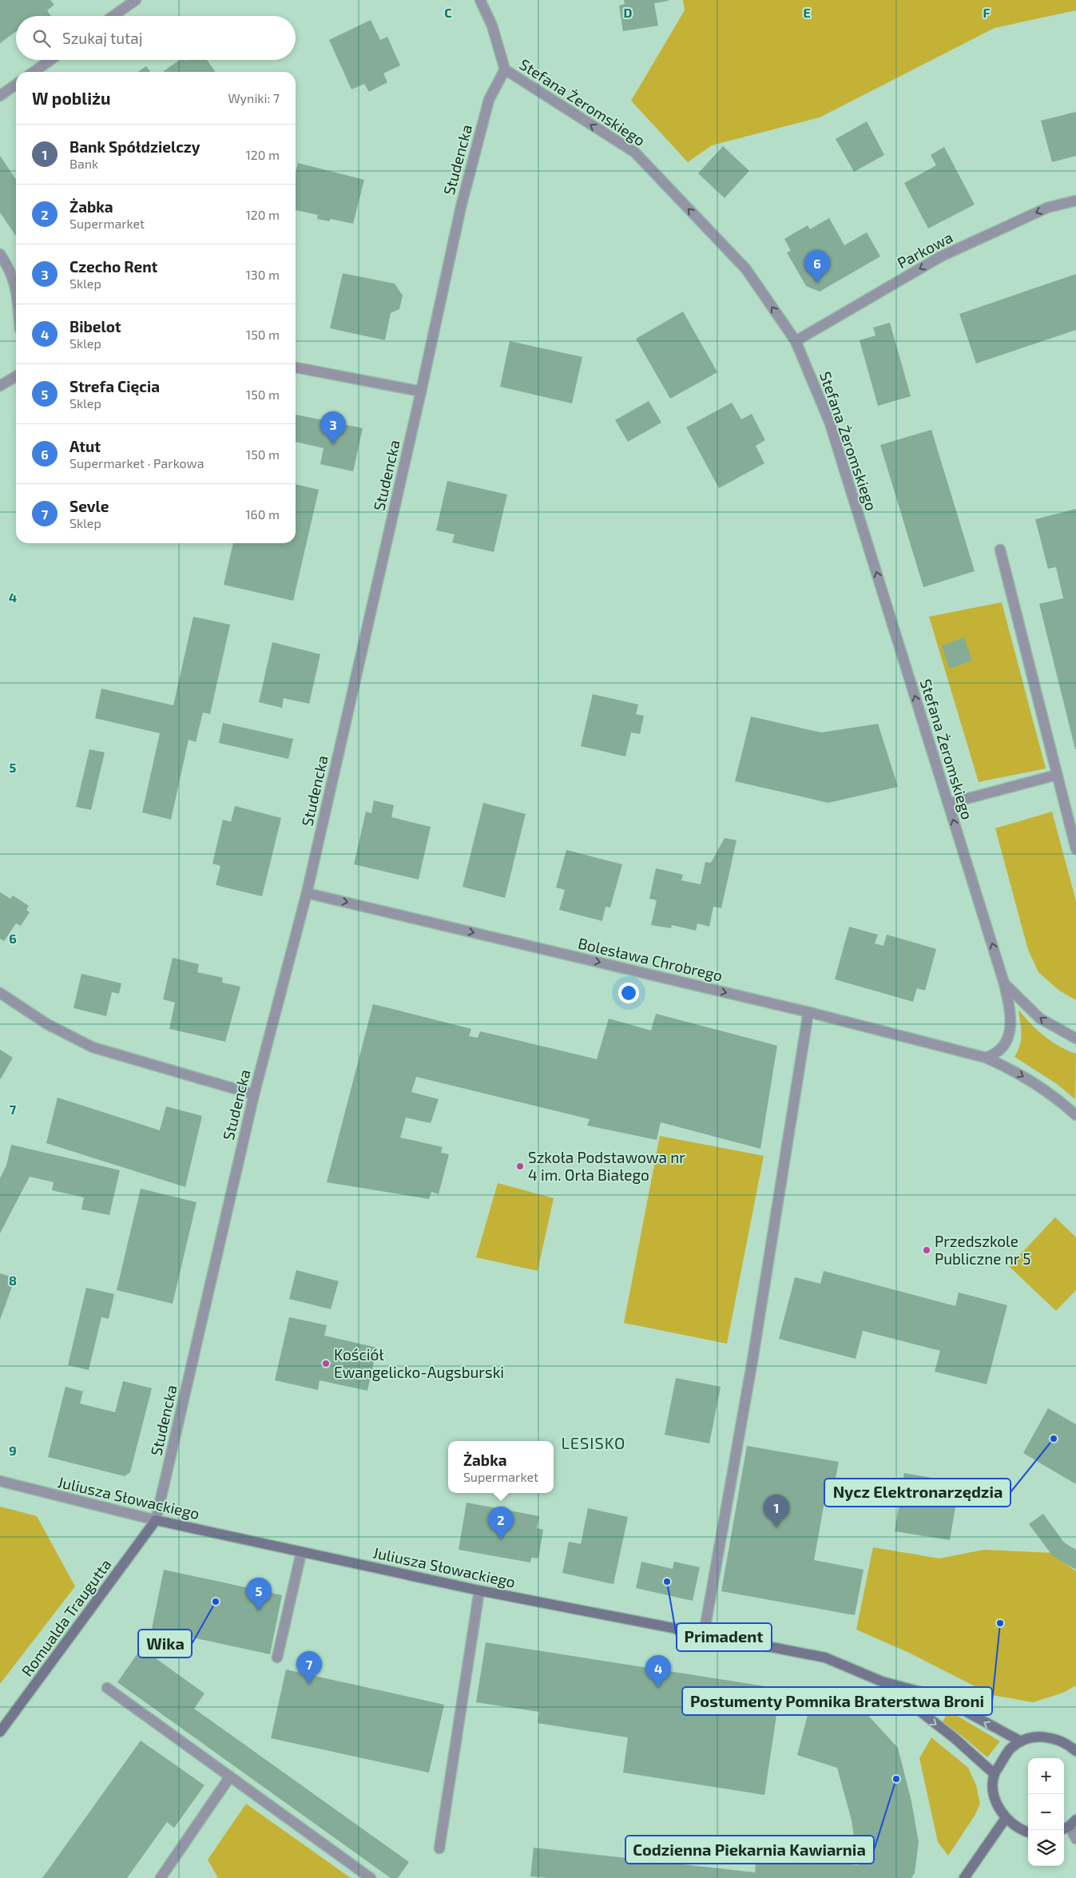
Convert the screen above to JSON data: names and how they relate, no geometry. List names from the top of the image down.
{
  "streets": {
    "street": [
      "Stefana Żeromskiego",
      "Studencka",
      "Parkowa",
      "Bolesława Chrobrego",
      "Juliusza Słowackiego",
      "Romualda Traugutta"
    ]
  },
  "crossings": [
    ["Stefana Żeromskiego", "Studencka"],
    ["Stefana Żeromskiego", "Parkowa"],
    ["Stefana Żeromskiego", "Bolesława Chrobrego"],
    ["Studencka", "Bolesława Chrobrego"],
    ["Studencka", "Juliusza Słowackiego"],
    ["Studencka", "Romualda Traugutta"],
    ["Juliusza Słowackiego", "Romualda Traugutta"]
  ],
  "one_way": ["Stefana Żeromskiego", "Parkowa", "Bolesława Chrobrego"],
  "districts": ["LESISKO"],
  "places": [
    "Szkoła Podstawowa nr 4 im. Orła Białego",
    "Przedszkole Publiczne nr 5",
    "Kościół Ewangelicko-Augsburski",
    "Nycz Elektronarzędzia",
    "Primadent",
    "Wika",
    "Postumenty Pomnika Braterstwa Broni",
    "Codzienna Piekarnia Kawiarnia"
  ],
  "page": {
    "search": "Szukaj tutaj",
    "heading": ["W pobliżu", "Wyniki: 7"],
    "list": [
      {
        "mark": "1",
        "name": "Bank Spółdzielczy",
        "note": "Bank",
        "value": "120 m"
      },
      {
        "mark": "2",
        "name": "Żabka",
        "note": "Supermarket",
        "value": "120 m"
      },
      {
        "mark": "3",
        "name": "Czecho Rent",
        "note": "Sklep",
        "value": "130 m"
      },
      {
        "mark": "4",
        "name": "Bibelot",
        "note": "Sklep",
        "value": "150 m"
      },
      {
        "mark": "5",
        "name": "Strefa Cięcia",
        "note": "Sklep",
        "value": "150 m"
      },
      {
        "mark": "6",
        "name": "Atut",
        "note": "Supermarket · Parkowa",
        "value": "150 m"
      },
      {
        "mark": "7",
        "name": "Sevle",
        "note": "Sklep",
        "value": "160 m"
      }
    ],
    "pins": [
      "6",
      "3",
      "1",
      "2",
      "5",
      "7",
      "4"
    ],
    "popup": ["Żabka", "Supermarket"],
    "map_buttons": ["+", "−"]
  },
  "grid": {
    "columns": [
      "C",
      "D",
      "E",
      "F"
    ],
    "rows": [
      "4",
      "5",
      "6",
      "7",
      "8",
      "9"
    ]
  }
}
